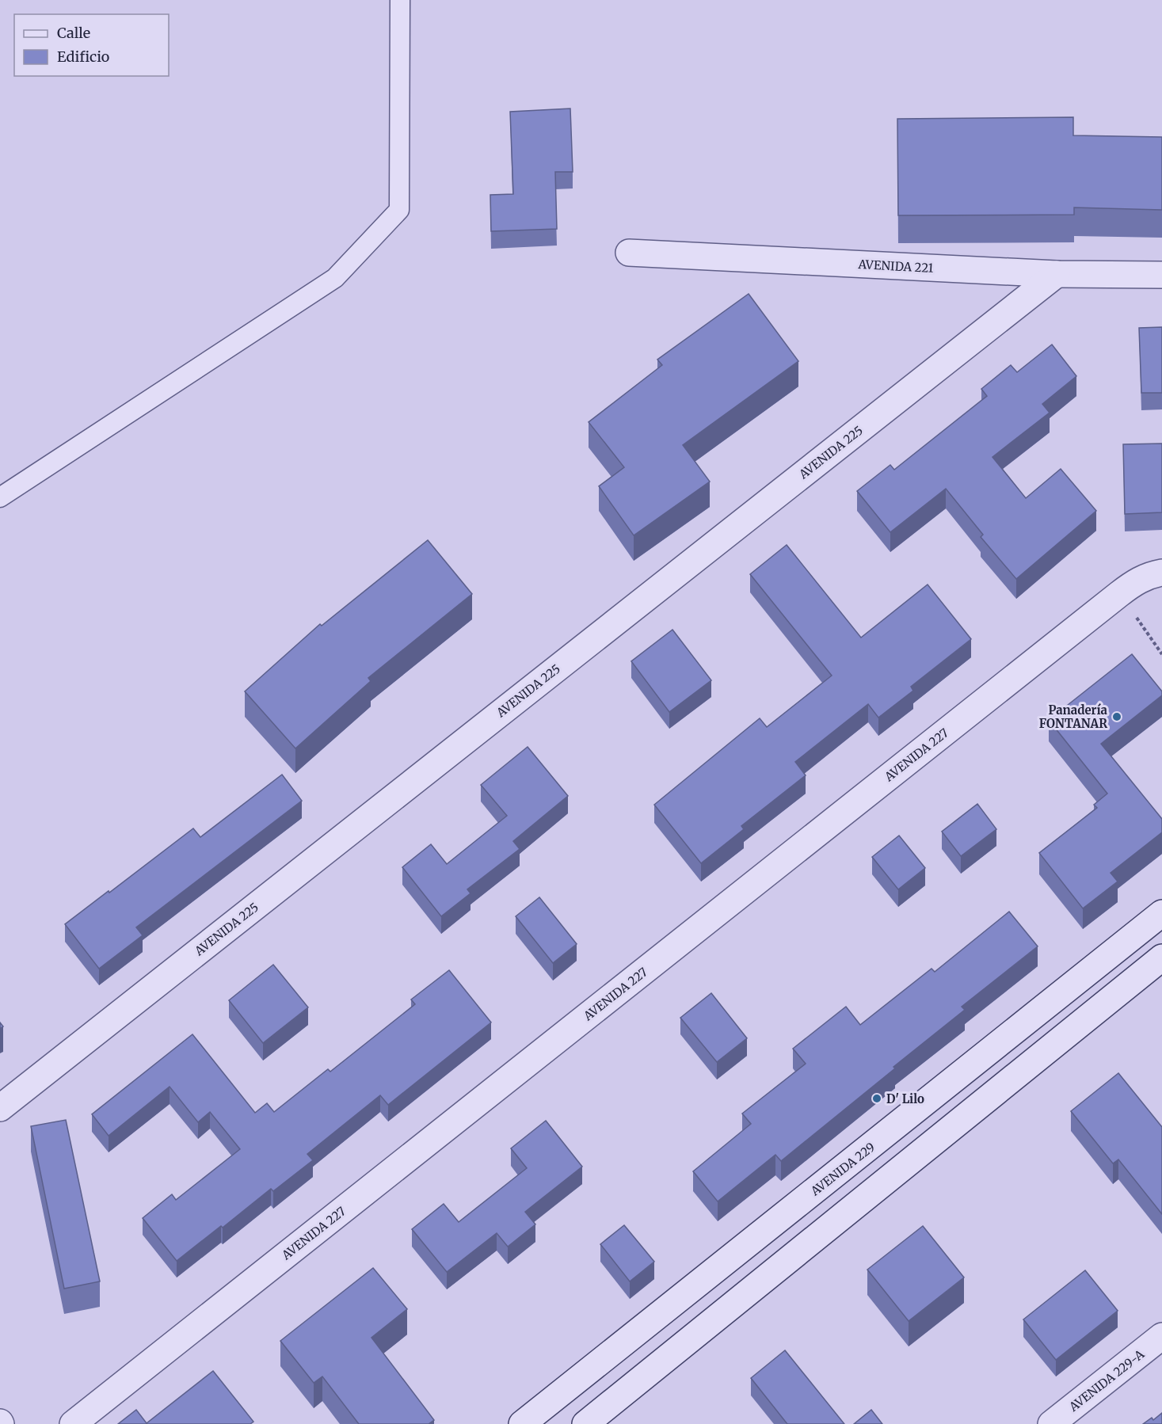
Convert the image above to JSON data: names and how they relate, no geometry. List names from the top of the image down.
{
  "streets": {
    "street": [
      "AVENIDA 221",
      "AVENIDA 225",
      "AVENIDA 227",
      "AVENIDA 229",
      "AVENIDA 229-A"
    ]
  },
  "crossings": [
    ["AVENIDA 221", "AVENIDA 225"]
  ],
  "places": ["Panadería FONTANAR", "D' Lilo"],
  "legend": ["Calle", "Edificio"]
}
